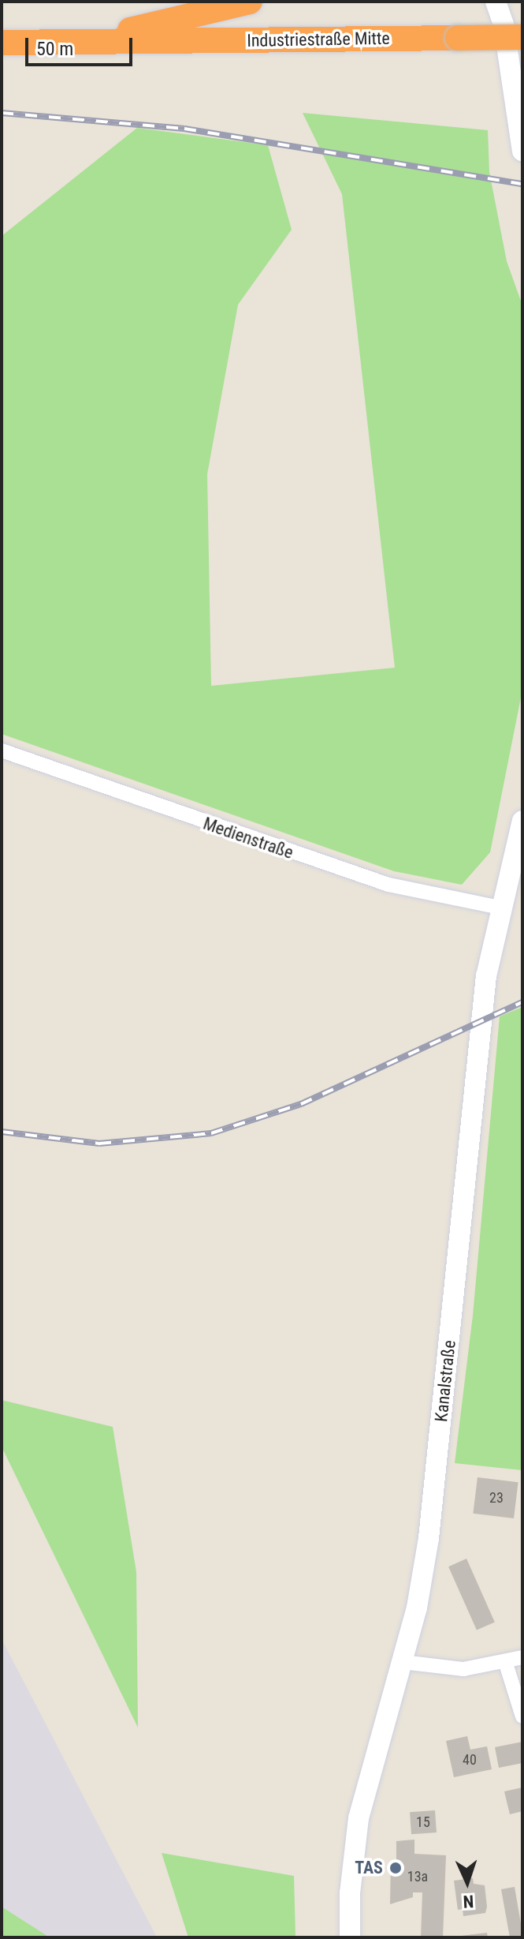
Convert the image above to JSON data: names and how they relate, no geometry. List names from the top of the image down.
{
  "streets": {
    "highway": ["Industriestraße Mitte"],
    "street": ["Medienstraße", "Kanalstraße"]
  },
  "crossings": [
    ["Medienstraße", "Kanalstraße"]
  ],
  "places": ["TAS"],
  "house_numbers": [
    "23",
    "40",
    "15",
    "13a"
  ],
  "scale_bar": "50 m",
  "north": "bottom"
}
